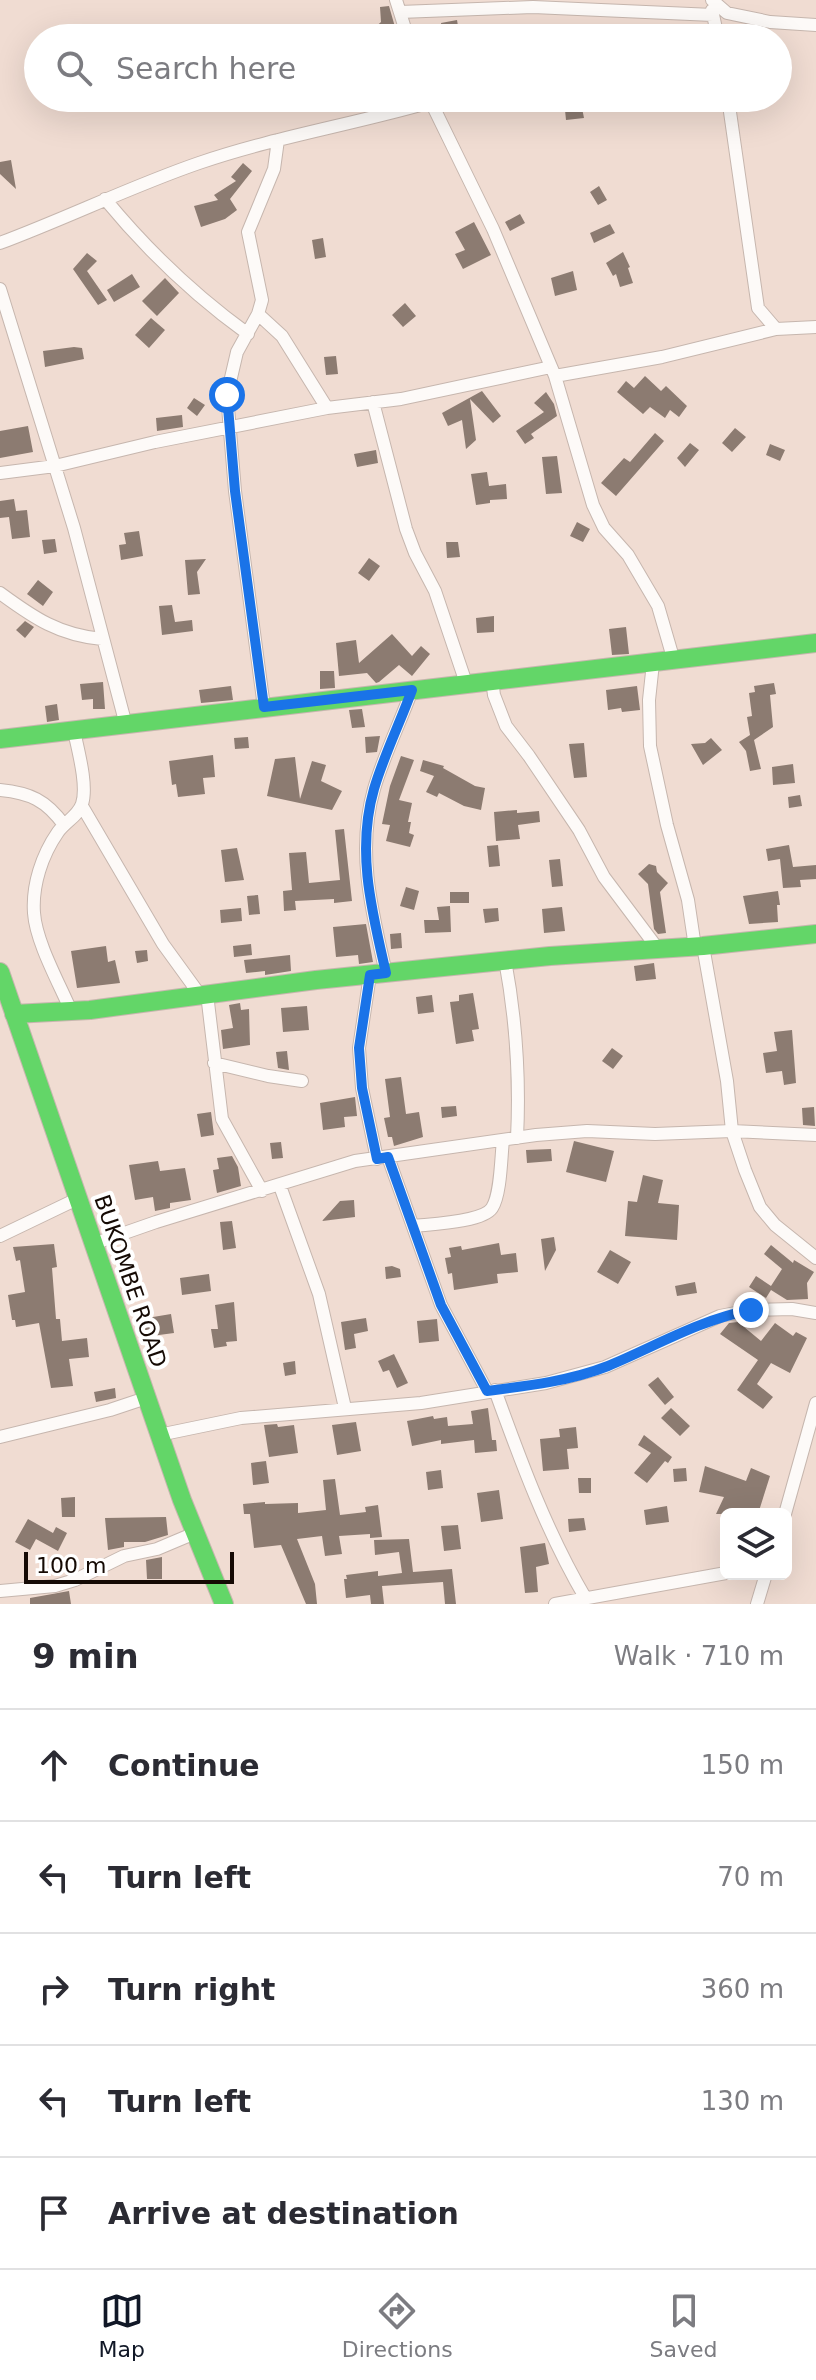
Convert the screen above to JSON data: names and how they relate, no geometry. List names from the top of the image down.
{
  "streets": {
    "street": ["BUKOMBE ROAD"]
  },
  "scale_bar": "100 m",
  "page": {
    "search": "Search here",
    "scale": "100 m",
    "heading": ["9 min", "Walk · 710 m"],
    "list": [
      ["Continue", "150 m"],
      ["Turn left", "70 m"],
      ["Turn right", "360 m"],
      ["Turn left", "130 m"],
      "Arrive at destination"
    ],
    "nav": ["Map", "Directions", "Saved"]
  }
}
